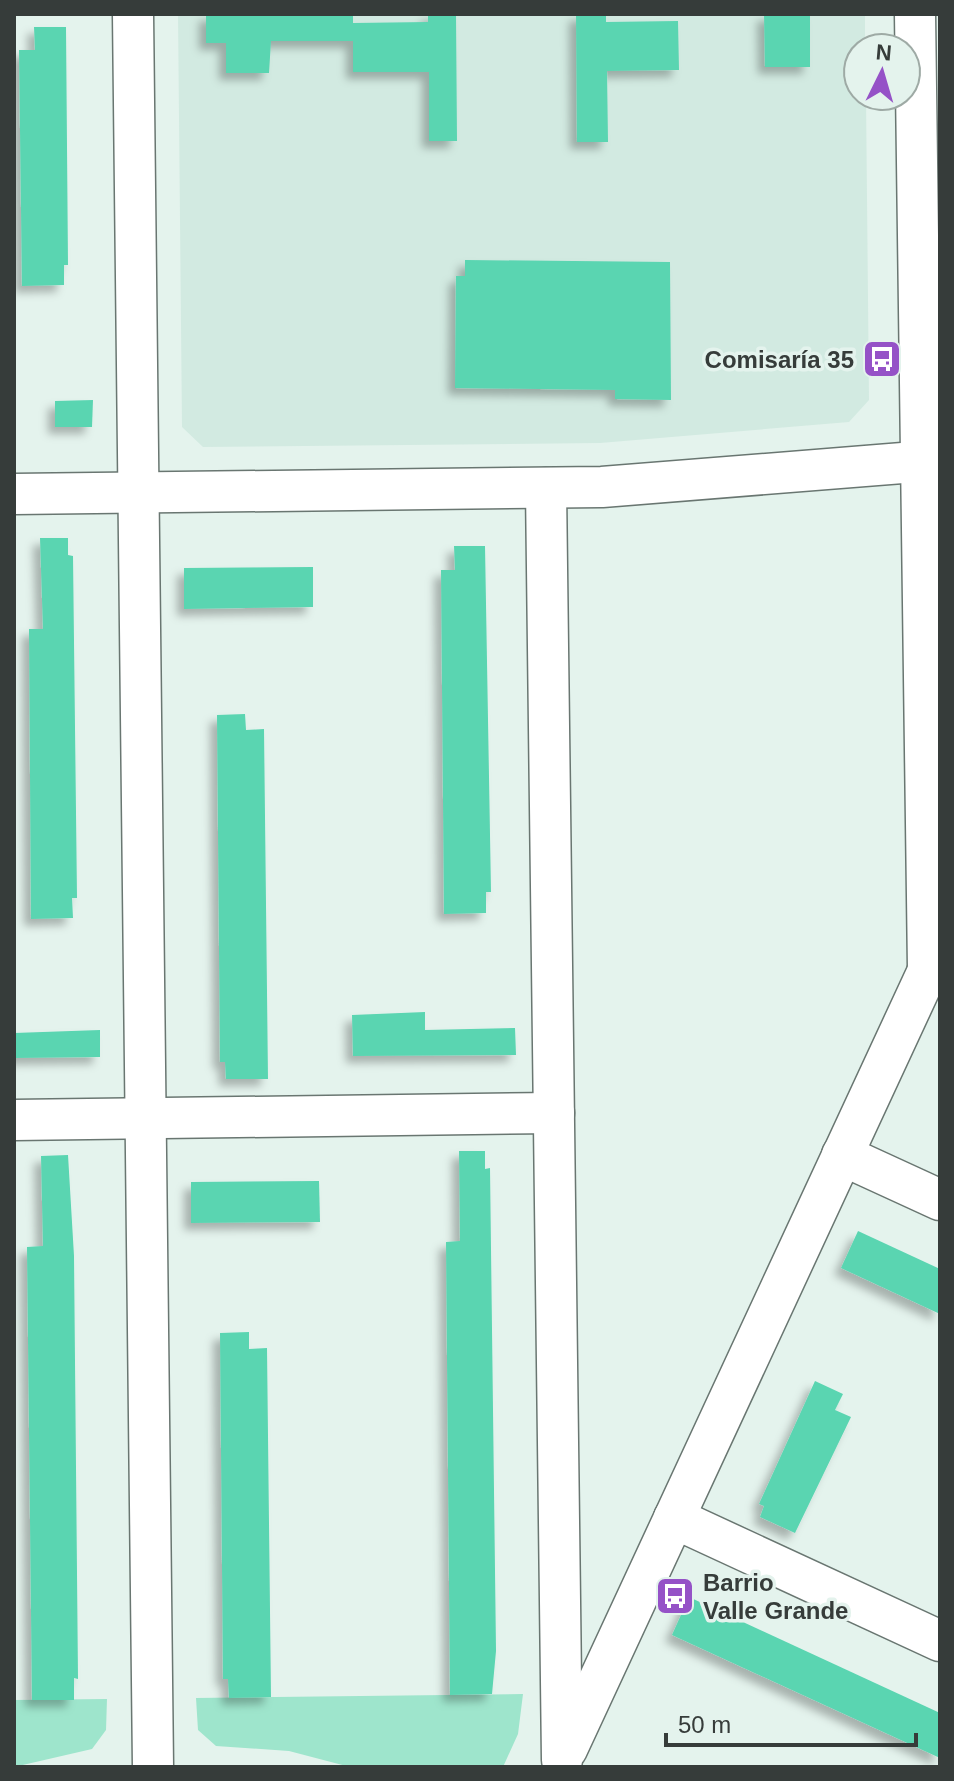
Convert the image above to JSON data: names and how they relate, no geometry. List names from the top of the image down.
{
  "places": {
    "bus stop": ["Comisaría 35", "Barrio Valle Grande"]
  },
  "scale_bar": "50 m",
  "north": "top"
}
